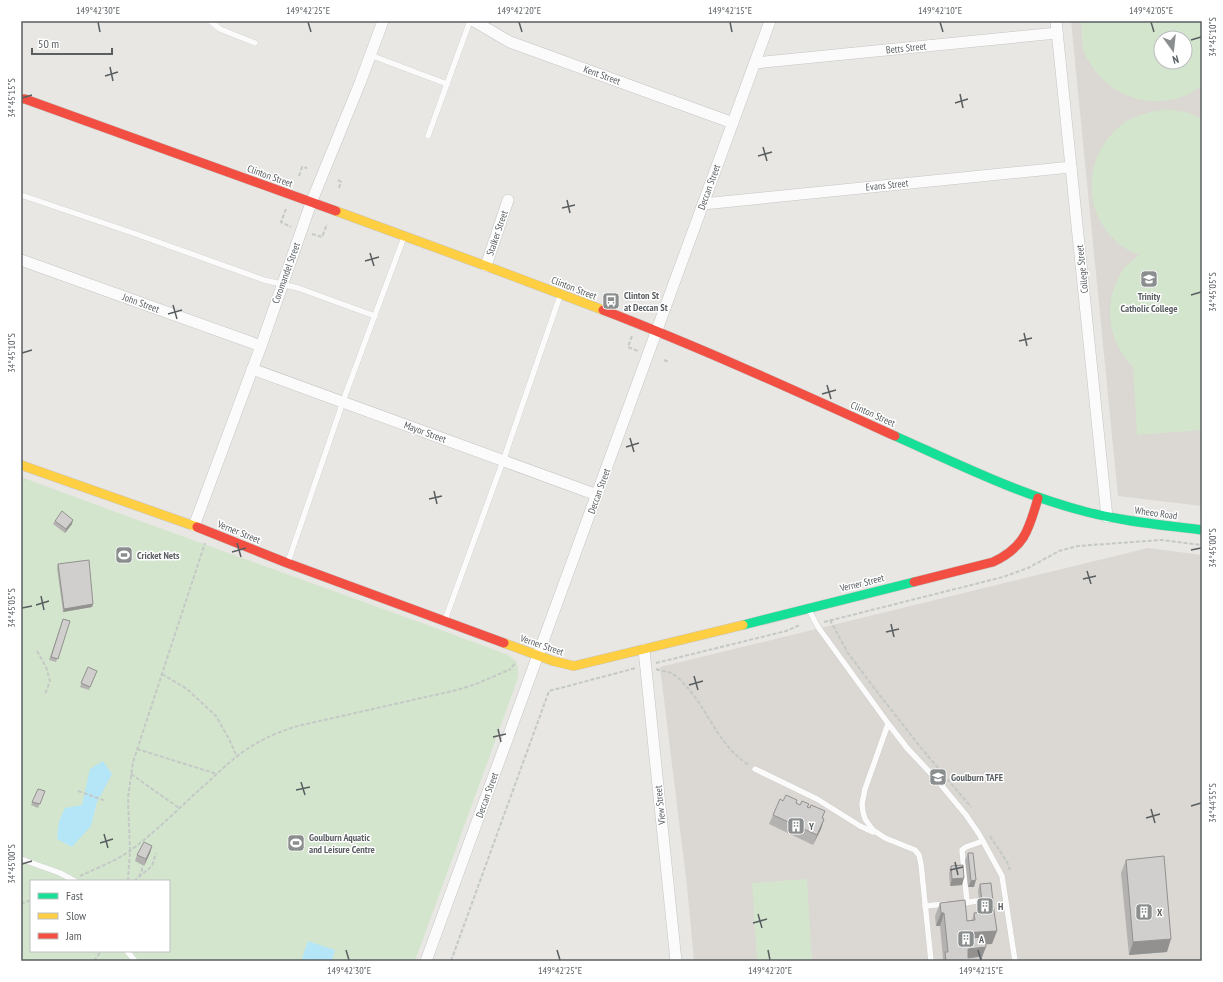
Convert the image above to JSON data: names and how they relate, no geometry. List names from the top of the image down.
{
  "streets": {
    "street": [
      "Betts Street",
      "Kent Street",
      "Clinton Street",
      "Evans Street",
      "Deccan Street",
      "Stalker Street",
      "College Street",
      "Coromandel Street",
      "John Street",
      "Mayor Street",
      "Wheeo Road",
      "Verner Street",
      "View Street"
    ]
  },
  "crossings": [
    ["Betts Street", "Deccan Street"],
    ["Betts Street", "College Street"],
    ["Kent Street", "Deccan Street"],
    ["Clinton Street", "Deccan Street"],
    ["Clinton Street", "Stalker Street"],
    ["Clinton Street", "College Street"],
    ["Clinton Street", "Coromandel Street"],
    ["Clinton Street", "Wheeo Road"],
    ["Clinton Street", "Verner Street"],
    ["Evans Street", "Deccan Street"],
    ["Evans Street", "College Street"],
    ["Deccan Street", "Mayor Street"],
    ["Deccan Street", "Verner Street"],
    ["College Street", "Wheeo Road"],
    ["Coromandel Street", "John Street"],
    ["Coromandel Street", "Mayor Street"],
    ["Coromandel Street", "Verner Street"],
    ["Verner Street", "View Street"]
  ],
  "places": {
    "school or university": ["Trinity Catholic College", "Goulburn TAFE"],
    "bus stop": ["Clinton St at Deccan St"],
    "sports": ["Cricket Nets", "Goulburn Aquatic and Leisure Centre"],
    "building": [
      "Y",
      "H",
      "X",
      "A"
    ]
  },
  "legend": ["Fast", "Slow", "Jam"],
  "scale_bar": "50 m",
  "north": "bottom",
  "coordinates": [
    "149°42'30\"E",
    "149°42'25\"E",
    "149°42'20\"E",
    "149°42'15\"E",
    "149°42'10\"E",
    "149°42'05\"E",
    "34°45'10\"S",
    "34°45'15\"S",
    "34°45'05\"S",
    "34°45'00\"S",
    "34°44'55\"S"
  ]
}
